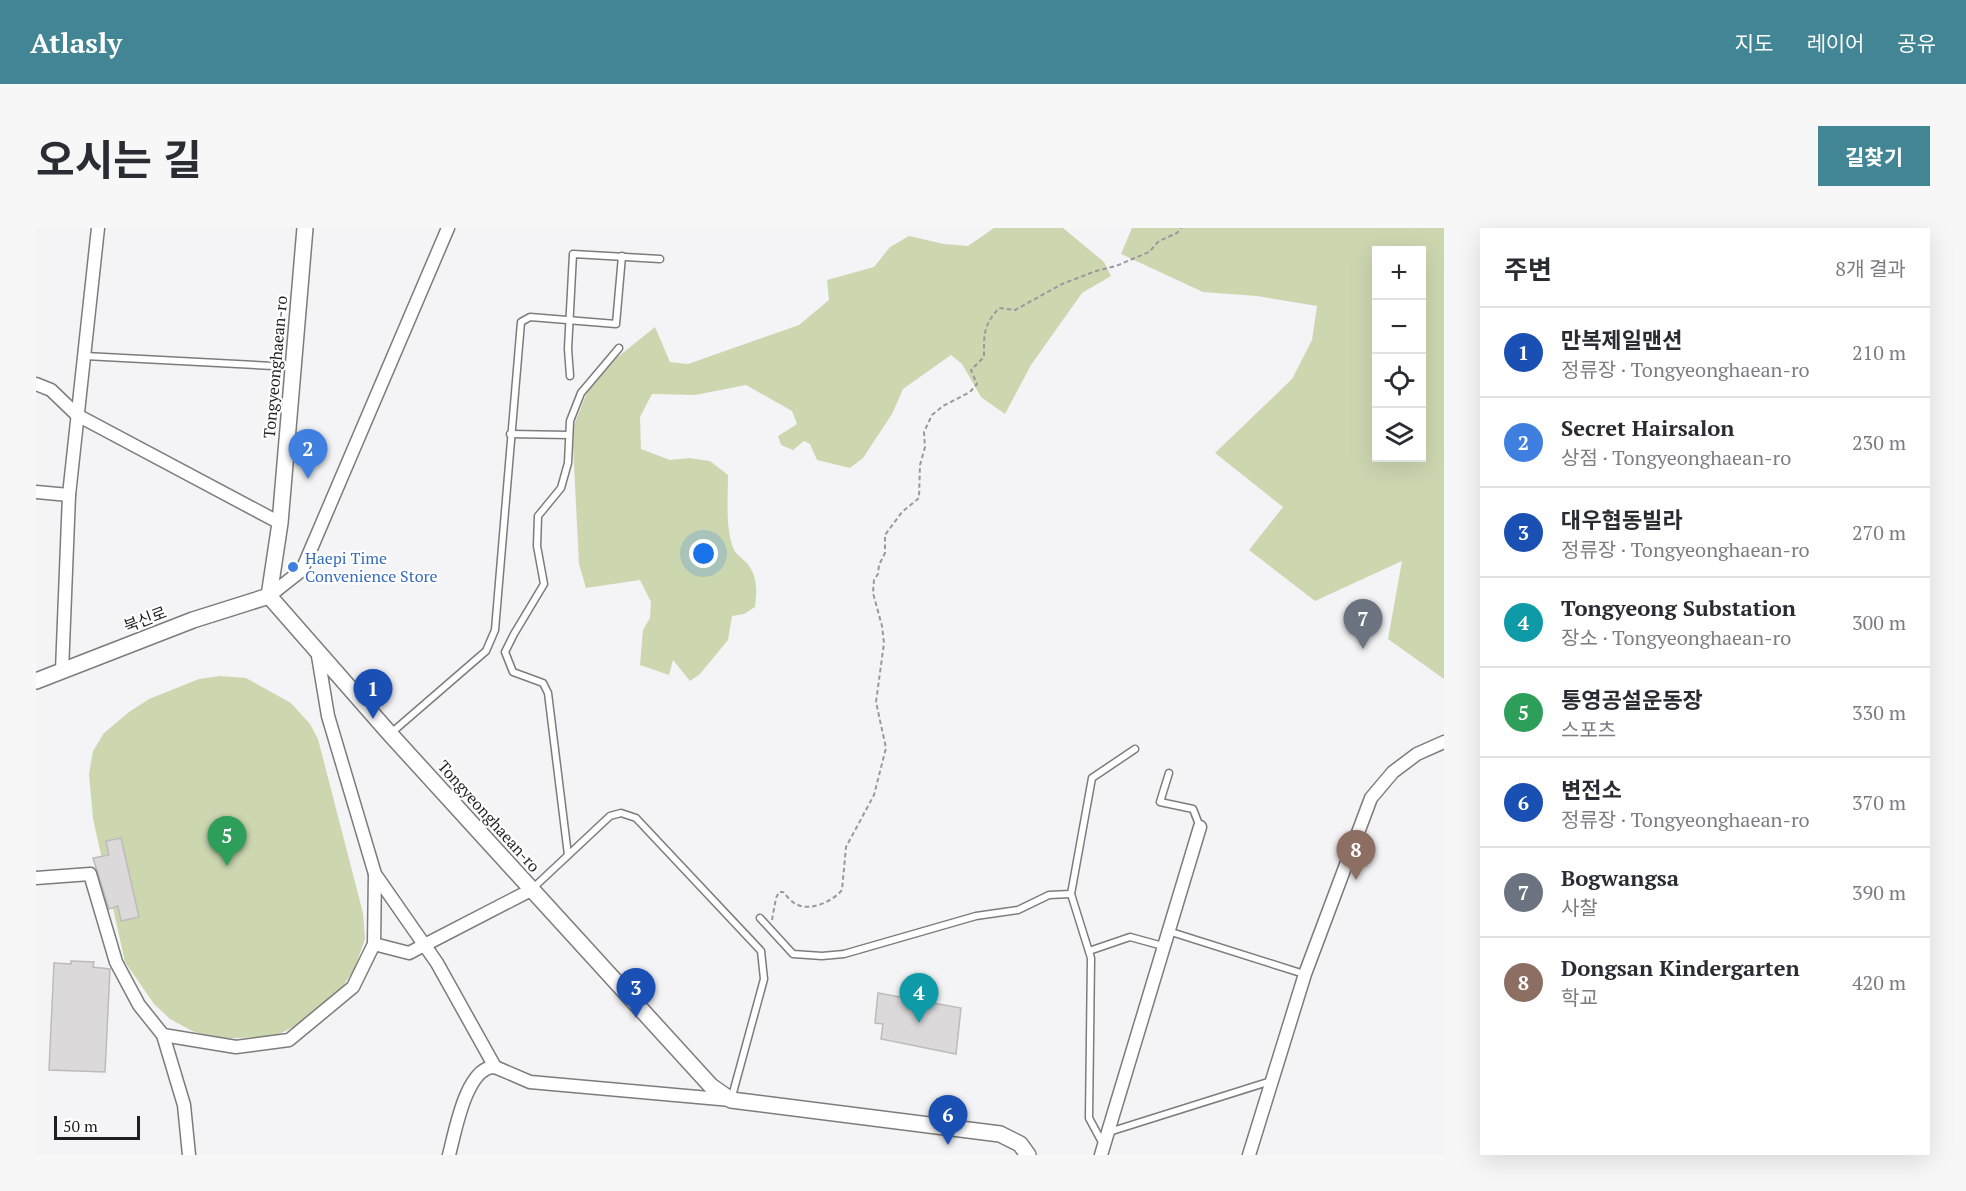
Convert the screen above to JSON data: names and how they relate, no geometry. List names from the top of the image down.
{
  "streets": {
    "street": ["Tongyeonghaean-ro", "북신로"]
  },
  "crossings": [
    ["Tongyeonghaean-ro", "북신로"]
  ],
  "places": ["Haepi Time Convenience Store"],
  "scale_bar": "50 m",
  "page": {
    "header": "Atlasly",
    "nav": ["지도", "레이어", "공유"],
    "title": "오시는 길",
    "buttons": "길찾기",
    "heading": ["주변", "8개 결과"],
    "map_buttons": ["+", "−"],
    "list": [
      {
        "mark": "1",
        "name": "만복제일맨션",
        "note": "정류장 · Tongyeonghaean-ro",
        "value": "210 m"
      },
      {
        "mark": "2",
        "name": "Secret Hairsalon",
        "note": "상점 · Tongyeonghaean-ro",
        "value": "230 m"
      },
      {
        "mark": "3",
        "name": "대우협동빌라",
        "note": "정류장 · Tongyeonghaean-ro",
        "value": "270 m"
      },
      {
        "mark": "4",
        "name": "Tongyeong Substation",
        "note": "장소 · Tongyeonghaean-ro",
        "value": "300 m"
      },
      {
        "mark": "5",
        "name": "통영공설운동장",
        "note": "스포츠",
        "value": "330 m"
      },
      {
        "mark": "6",
        "name": "변전소",
        "note": "정류장 · Tongyeonghaean-ro",
        "value": "370 m"
      },
      {
        "mark": "7",
        "name": "Bogwangsa",
        "note": "사찰",
        "value": "390 m"
      },
      {
        "mark": "8",
        "name": "Dongsan Kindergarten",
        "note": "학교",
        "value": "420 m"
      }
    ],
    "pins": [
      "2",
      "7",
      "1",
      "5",
      "8",
      "3",
      "4",
      "6"
    ],
    "scale": "50 m"
  }
}
